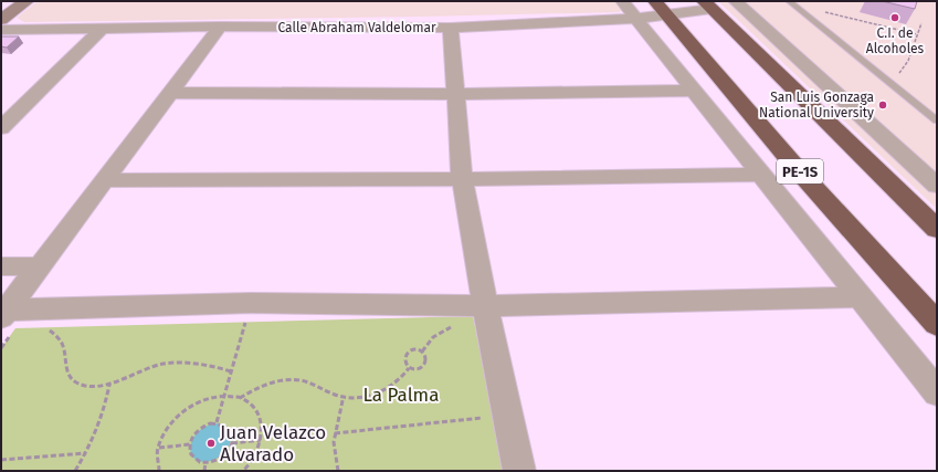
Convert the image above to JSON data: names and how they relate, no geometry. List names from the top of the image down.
{
  "streets": {
    "highway": ["PE-1S"],
    "street": ["Calle Abraham Valdelomar"]
  },
  "crossings": [
    ["Calle Abraham Valdelomar", "PE-1S"]
  ],
  "parks": ["La Palma"],
  "places": ["C.I. de Alcoholes", "San Luis Gonzaga National University", "Juan Velazco Alvarado"]
}
